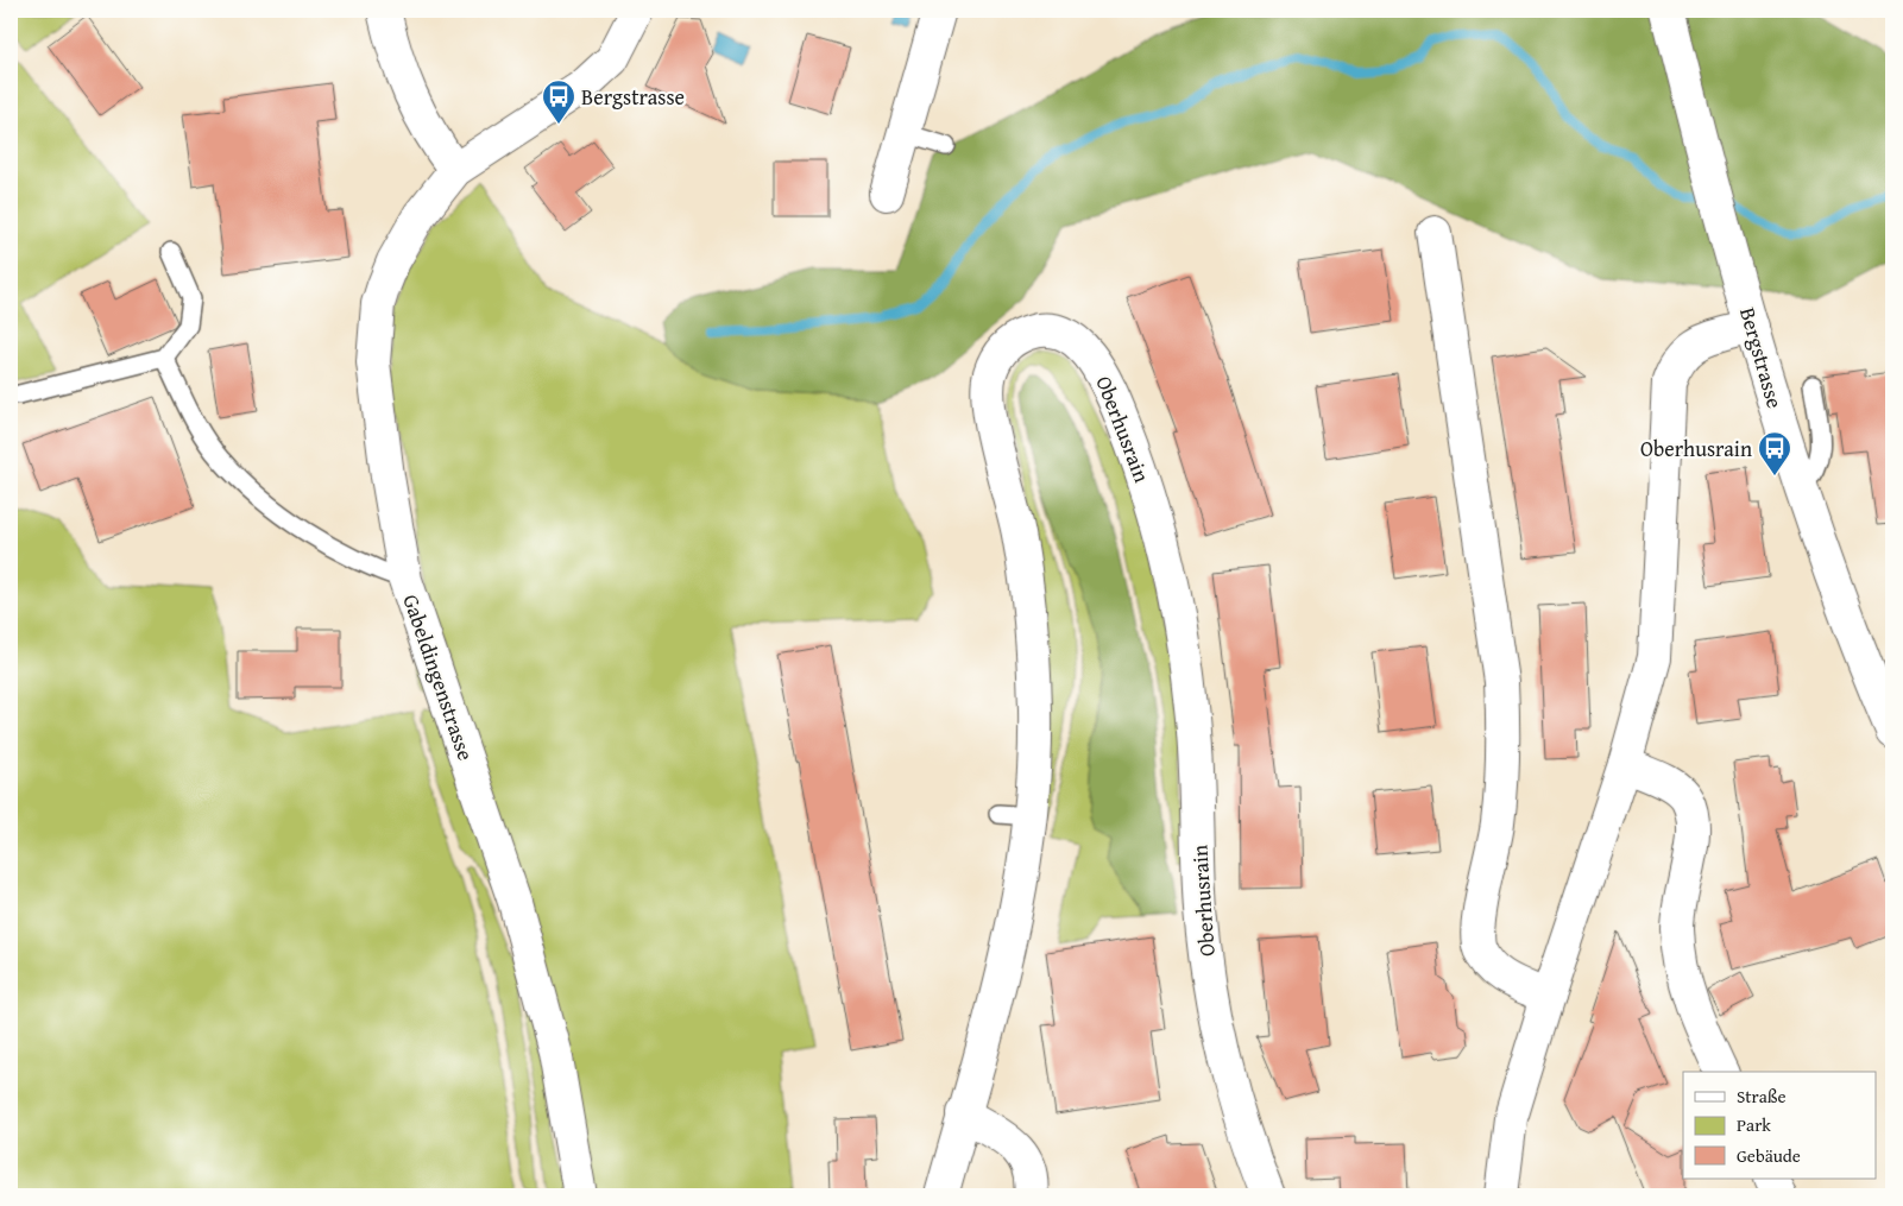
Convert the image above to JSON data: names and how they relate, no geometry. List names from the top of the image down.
{
  "streets": {
    "street": ["Bergstrasse", "Oberhusrain", "Gabeldingenstrasse"]
  },
  "places": {
    "bus stop": ["Bergstrasse", "Oberhusrain"]
  },
  "legend": ["Straße", "Park", "Gebäude"]
}
